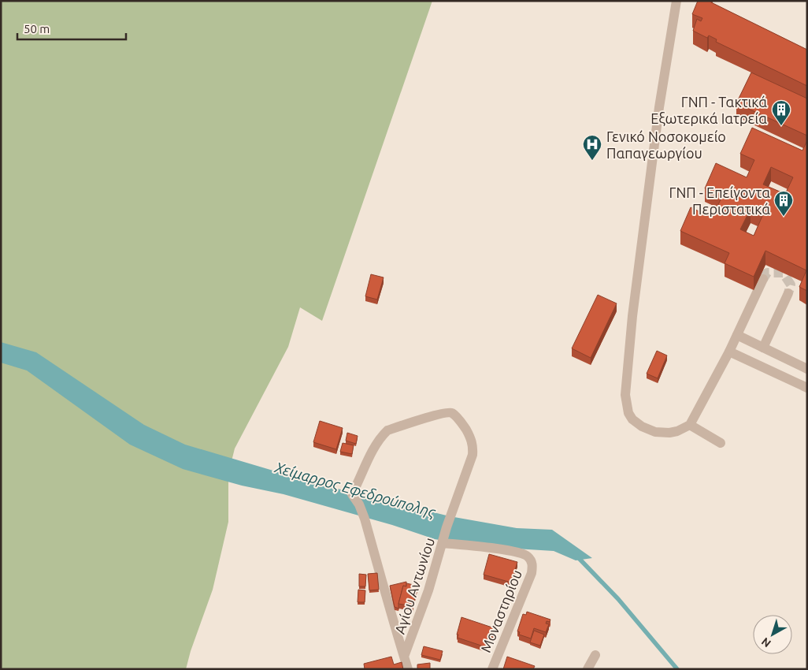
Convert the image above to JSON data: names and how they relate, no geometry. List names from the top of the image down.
{
  "streets": {
    "street": ["Αγίου Αντωνίου", "Μοναστηρίου"]
  },
  "crossings": [
    ["Αγίου Αντωνίου", "Μοναστηρίου"]
  ],
  "water": ["Χείμαρρος Εφεδρούπολης"],
  "places": {
    "building": ["ΓΝΠ - Τακτικά Εξωτερικά Ιατρεία", "ΓΝΠ - Επείγοντα Περιστατικά"],
    "hospital": ["Γενικό Νοσοκομείο Παπαγεωργίου"]
  },
  "scale_bar": "50 m",
  "north": "bottom left"
}
